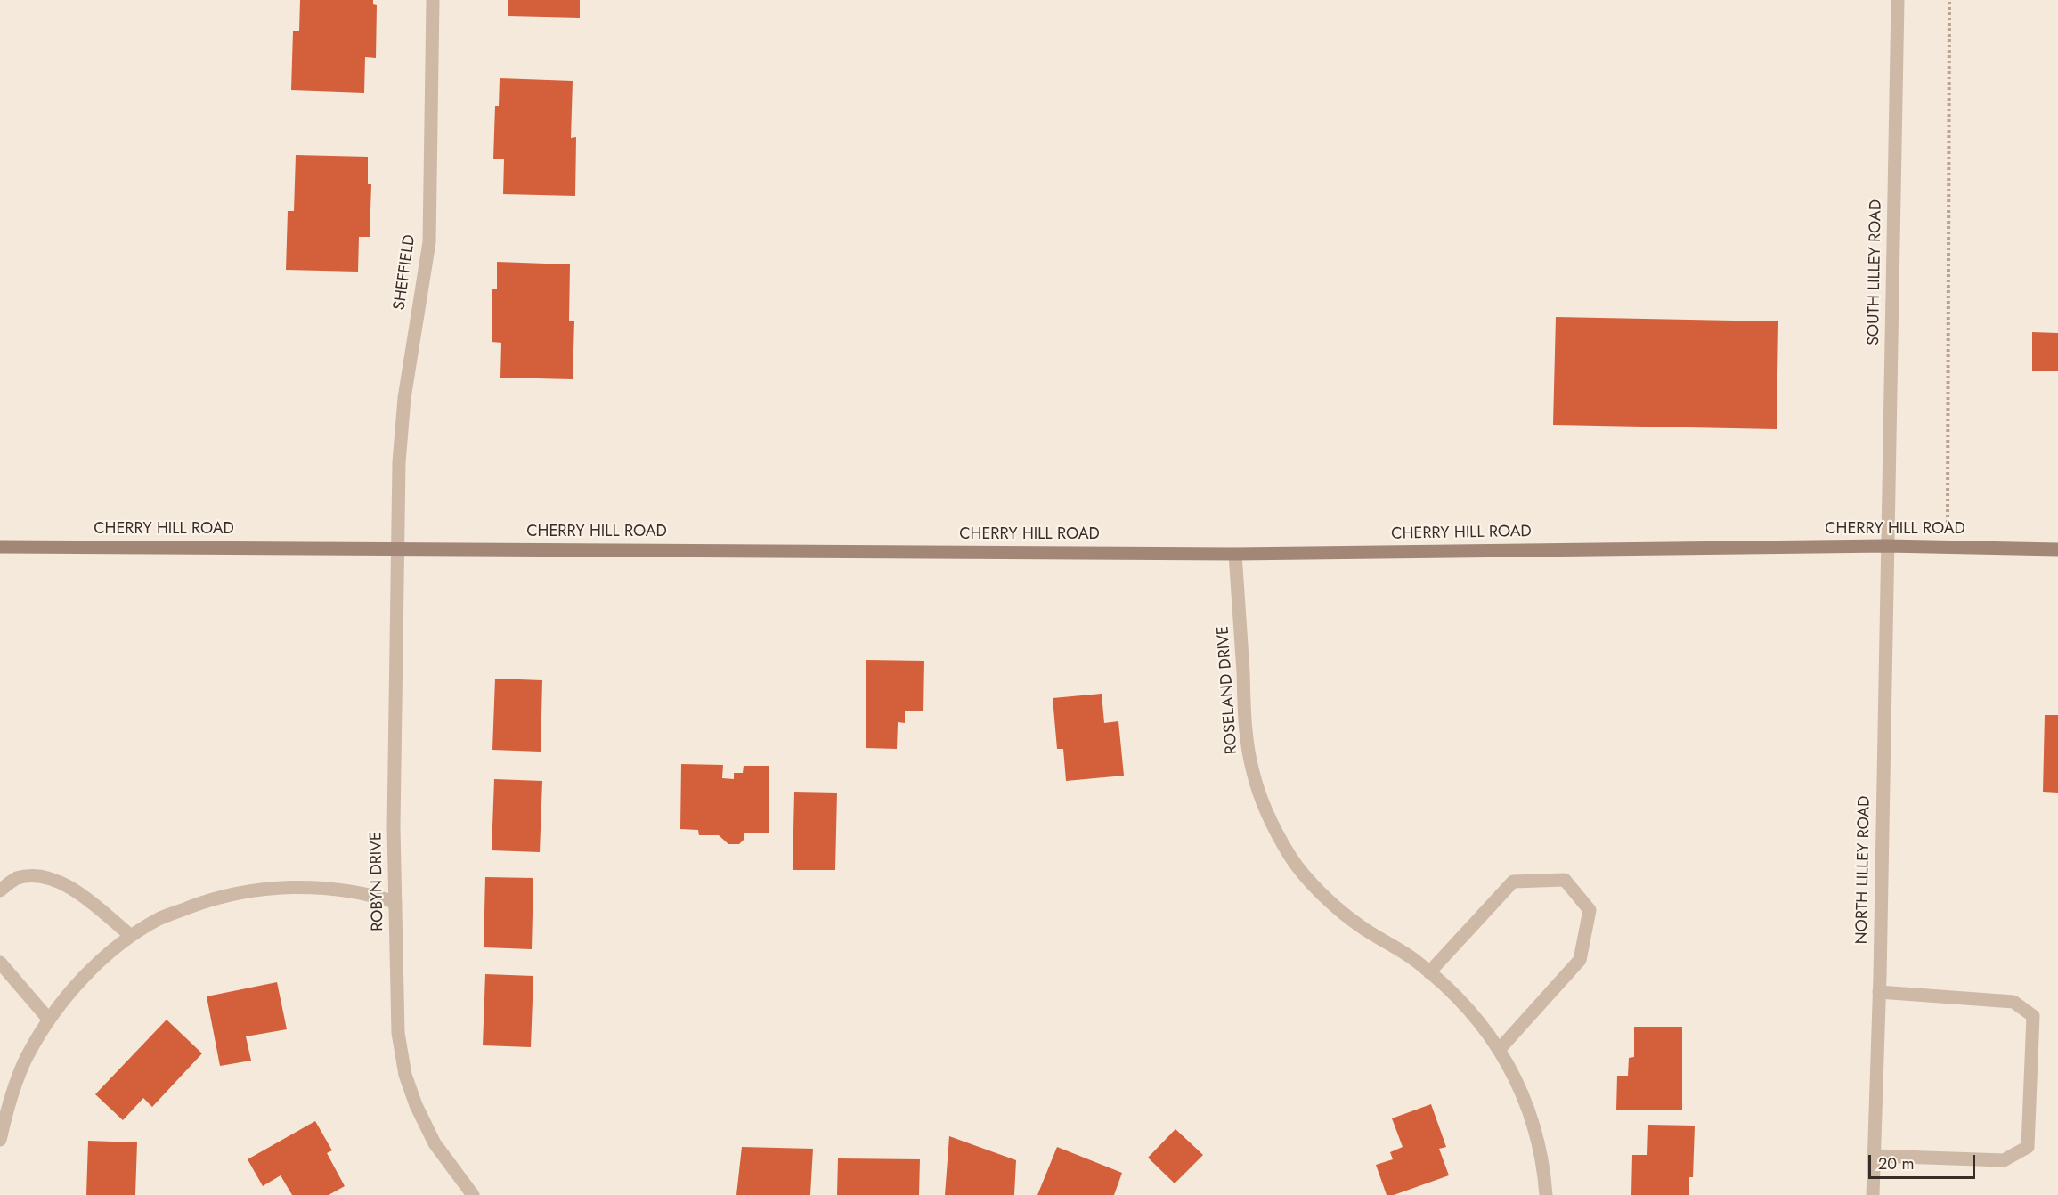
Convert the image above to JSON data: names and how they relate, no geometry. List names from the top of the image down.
{
  "streets": {
    "main road": ["CHERRY HILL ROAD"],
    "street": [
      "SHEFFIELD",
      "SOUTH LILLEY ROAD",
      "ROSELAND DRIVE",
      "NORTH LILLEY ROAD",
      "ROBYN DRIVE"
    ]
  },
  "crossings": [
    ["SHEFFIELD", "CHERRY HILL ROAD"],
    ["SHEFFIELD", "ROBYN DRIVE"],
    ["SOUTH LILLEY ROAD", "CHERRY HILL ROAD"],
    ["SOUTH LILLEY ROAD", "NORTH LILLEY ROAD"],
    ["CHERRY HILL ROAD", "ROSELAND DRIVE"],
    ["CHERRY HILL ROAD", "NORTH LILLEY ROAD"],
    ["CHERRY HILL ROAD", "ROBYN DRIVE"]
  ],
  "scale_bar": "20 m"
}
